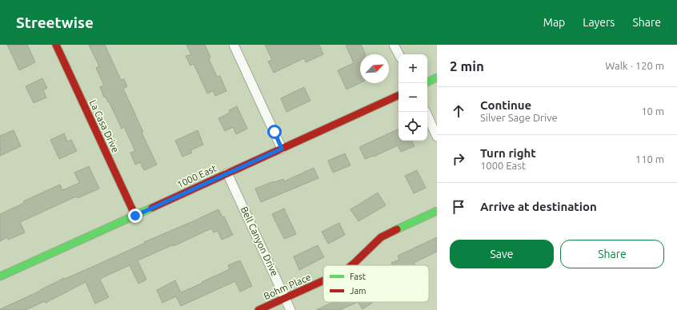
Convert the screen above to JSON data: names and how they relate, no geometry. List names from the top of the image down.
{
  "streets": {
    "street": [
      "La Casa Drive",
      "1000 East",
      "Bell Canyon Drive",
      "Bohm Place"
    ]
  },
  "crossings": [
    ["La Casa Drive", "1000 East"],
    ["1000 East", "Bell Canyon Drive"],
    ["Bell Canyon Drive", "Bohm Place"]
  ],
  "legend": ["Fast", "Jam"],
  "north": "top right",
  "page": {
    "header": "Streetwise",
    "nav": ["Map", "Layers", "Share"],
    "heading": ["2 min", "Walk · 120 m"],
    "map_buttons": ["+", "−"],
    "list": [
      ["Continue", "Silver Sage Drive", "10 m"],
      ["Turn right", "1000 East", "110 m"],
      "Arrive at destination"
    ],
    "buttons": ["Save", "Share"]
  }
}
